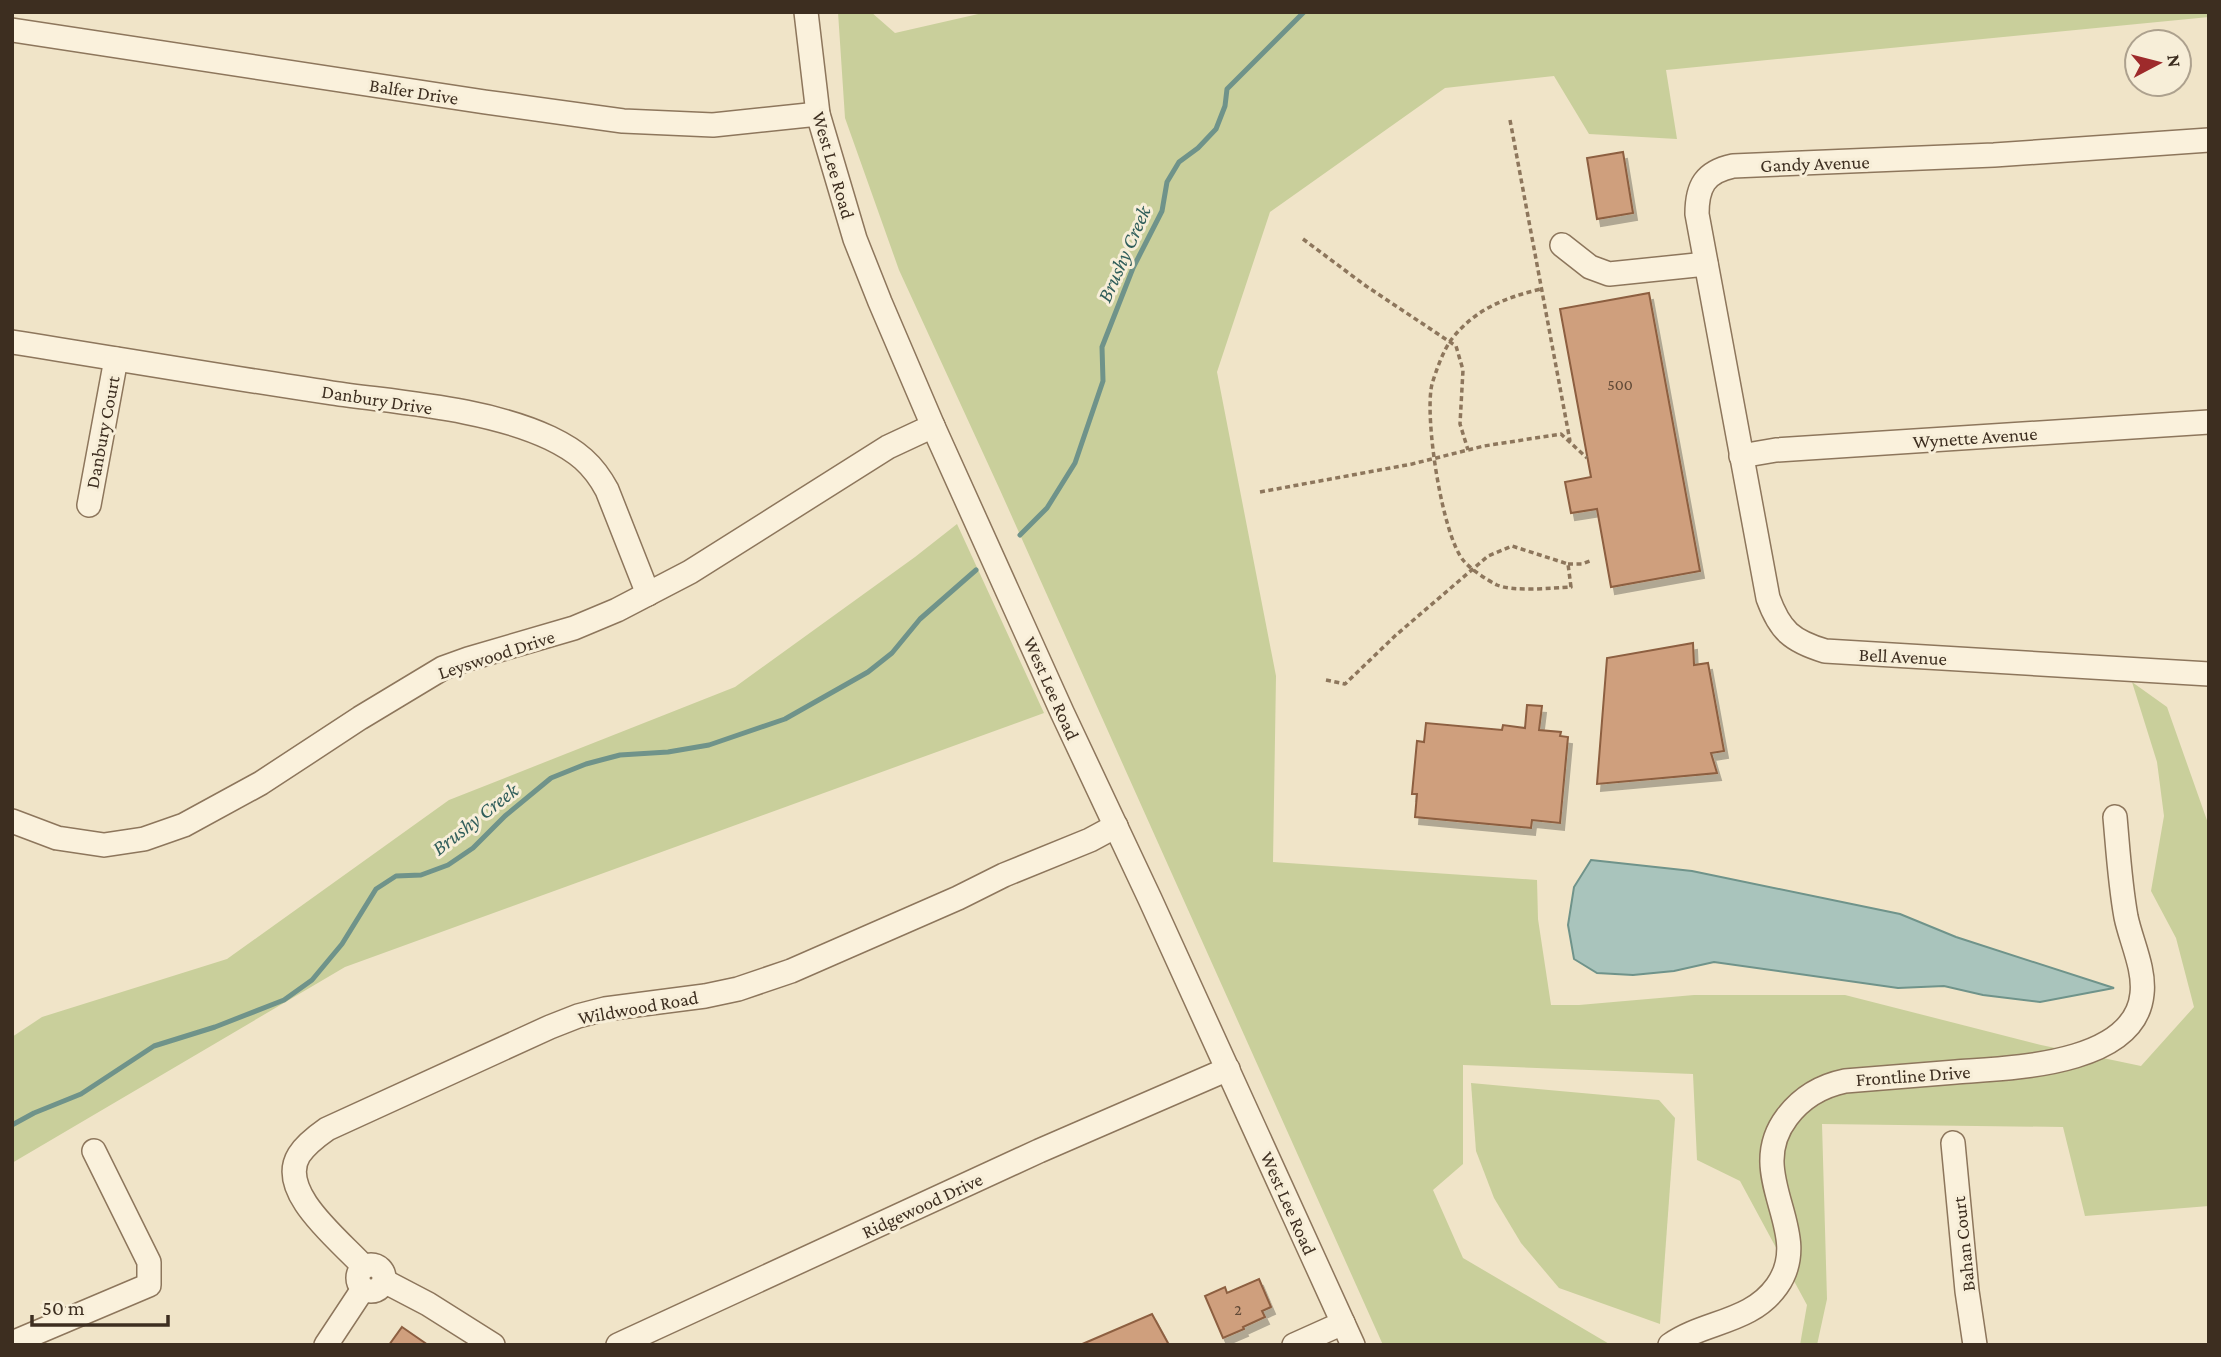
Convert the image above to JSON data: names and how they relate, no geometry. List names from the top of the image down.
{
  "streets": {
    "street": [
      "Balfer Drive",
      "Gandy Avenue",
      "West Lee Road",
      "Danbury Drive",
      "Danbury Court",
      "Wynette Avenue",
      "Leyswood Drive",
      "Bell Avenue",
      "Wildwood Road",
      "Frontline Drive",
      "Ridgewood Drive",
      "Bahan Court"
    ]
  },
  "crossings": [
    ["Balfer Drive", "West Lee Road"],
    ["Gandy Avenue", "Wynette Avenue"],
    ["Gandy Avenue", "Bell Avenue"],
    ["West Lee Road", "Leyswood Drive"],
    ["West Lee Road", "Wildwood Road"],
    ["West Lee Road", "Ridgewood Drive"],
    ["Danbury Drive", "Danbury Court"],
    ["Danbury Drive", "Leyswood Drive"],
    ["Wynette Avenue", "Bell Avenue"]
  ],
  "water": ["Brushy Creek"],
  "house_numbers": ["500", "2"],
  "scale_bar": "50 m",
  "north": "right"
}
